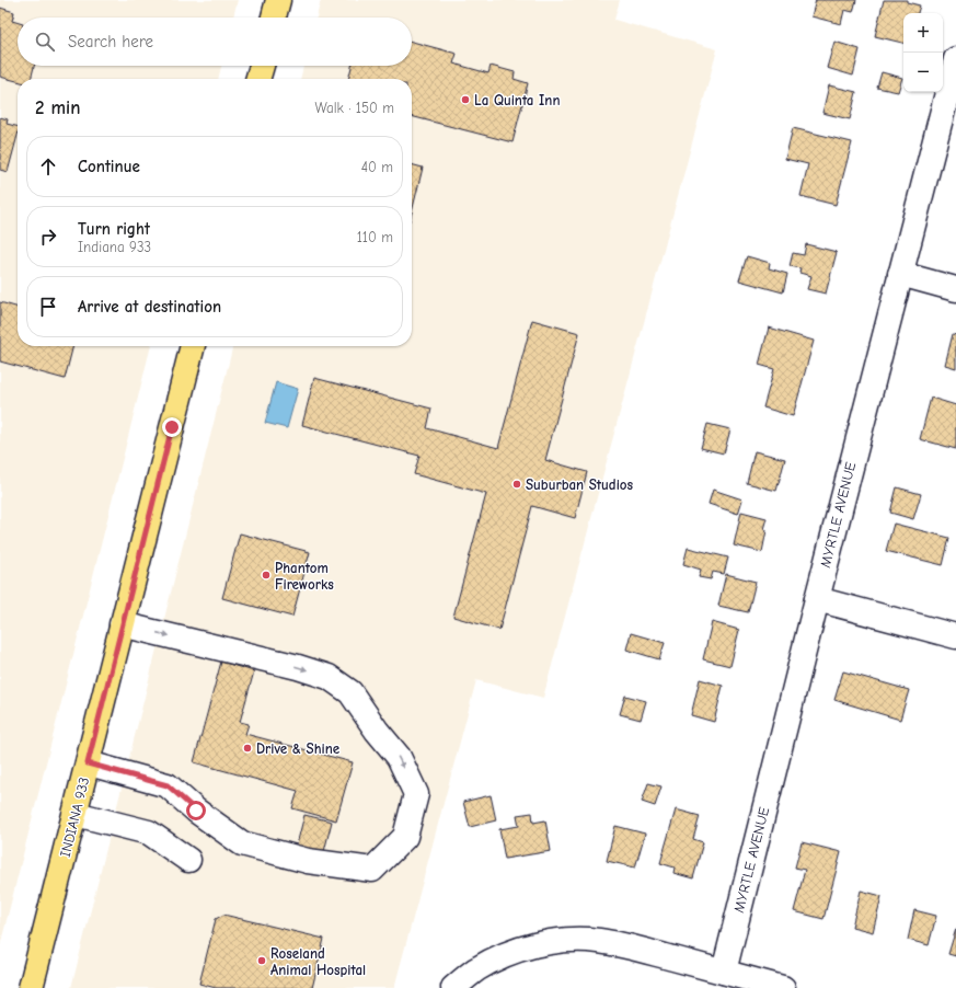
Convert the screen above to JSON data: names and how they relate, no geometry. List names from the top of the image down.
{
  "streets": {
    "main road": ["INDIANA 933"],
    "street": ["MYRTLE AVENUE"]
  },
  "places": [
    "La Quinta Inn",
    "Suburban Studios",
    "Phantom Fireworks",
    "Drive & Shine",
    "Roseland Animal Hospital"
  ],
  "page": {
    "map_buttons": ["+", "−"],
    "search": "Search here",
    "heading": ["2 min", "Walk · 150 m"],
    "list": [
      ["Continue", "40 m"],
      ["Turn right", "Indiana 933", "110 m"],
      "Arrive at destination"
    ]
  }
}
